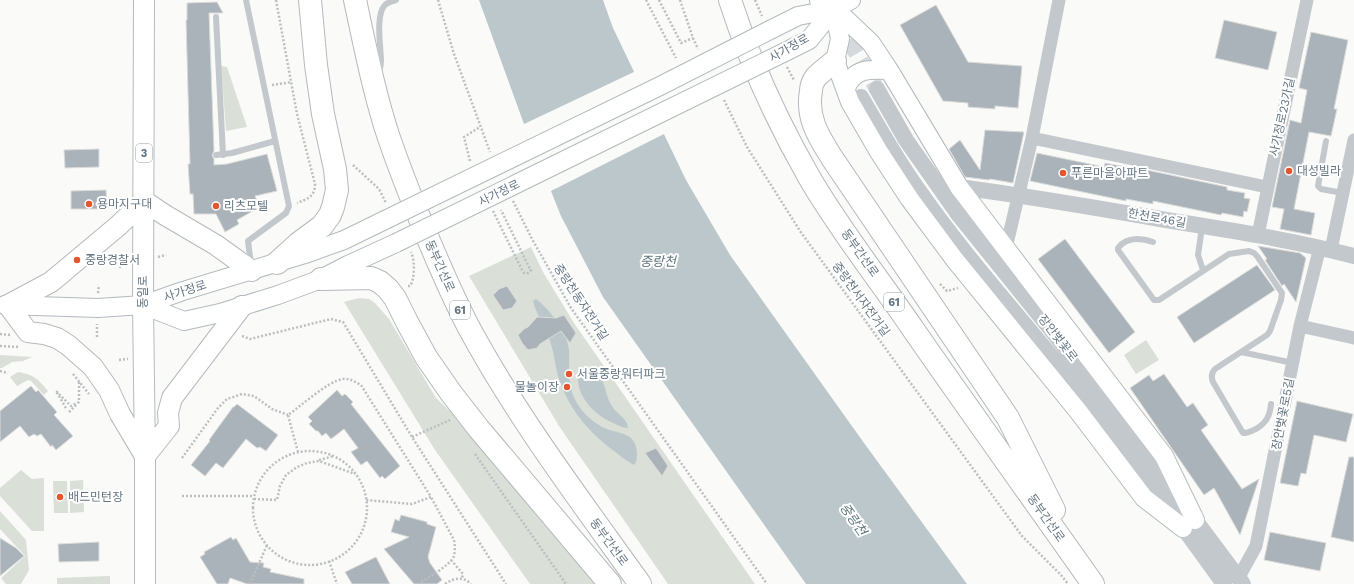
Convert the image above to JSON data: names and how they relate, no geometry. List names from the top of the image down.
{
  "streets": {
    "highway": ["동부간선로", "61"],
    "main road": ["사가정로", "3", "동일로"],
    "street": [
      "사가정로23가길",
      "한천로46길",
      "장안벚꽃로",
      "장안벚꽃로5길"
    ],
    "path": ["중랑천서자전거길", "중랑천동자전거길"]
  },
  "crossings": [
    ["사가정로", "동일로"],
    ["사가정로23가길", "한천로46길"],
    ["한천로46길", "장안벚꽃로5길"],
    ["동부간선로", "중랑천서자전거길"],
    ["장안벚꽃로", "장안벚꽃로5길"]
  ],
  "water": ["중랑천"],
  "places": [
    "대성빌라",
    "푸른마을아파트",
    "용마지구대",
    "리츠모텔",
    "중랑경찰서",
    "서울중랑워터파크",
    "물놀이장",
    "배드민턴장"
  ]
}
